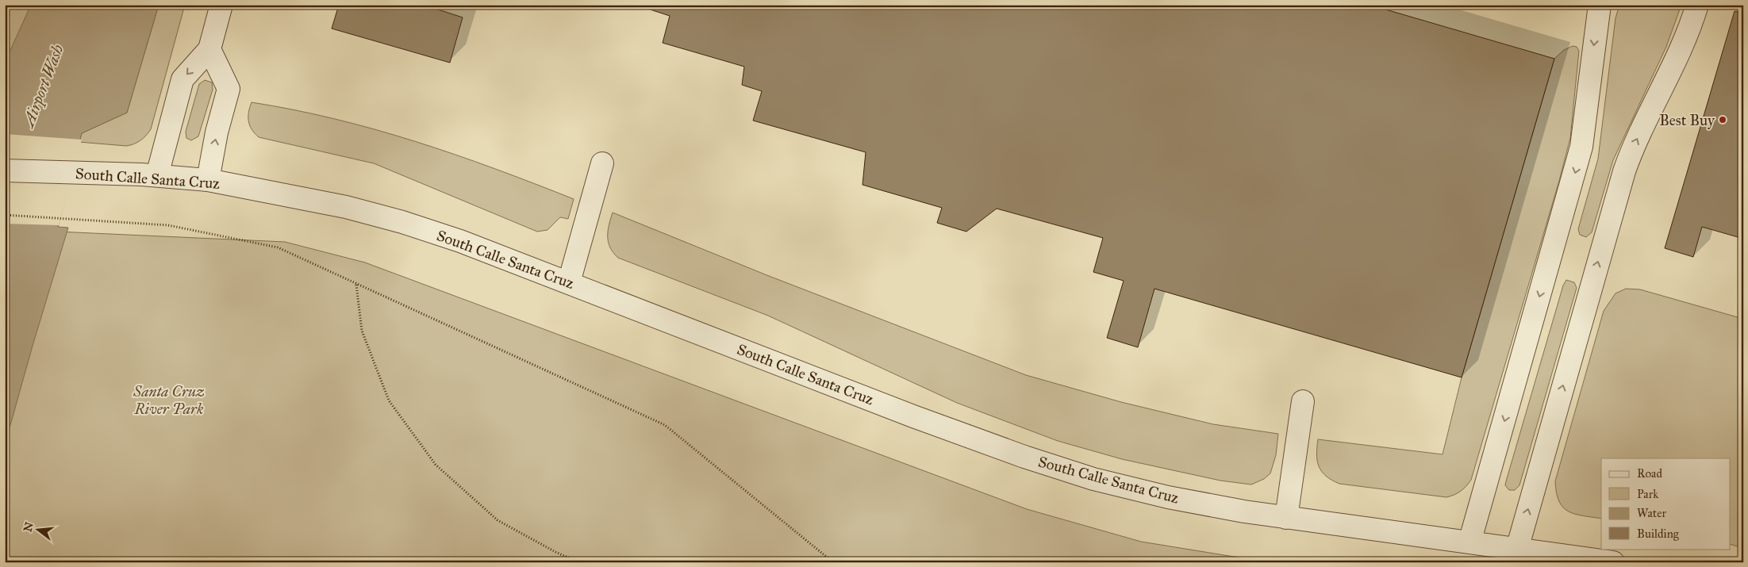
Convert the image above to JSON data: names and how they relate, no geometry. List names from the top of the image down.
{
  "streets": {
    "street": ["South Calle Santa Cruz"]
  },
  "water": ["Airport Wash"],
  "parks": ["Santa Cruz River Park"],
  "places": ["Best Buy"],
  "legend": [
    "Road",
    "Park",
    "Water",
    "Building"
  ],
  "north": "left"
}
